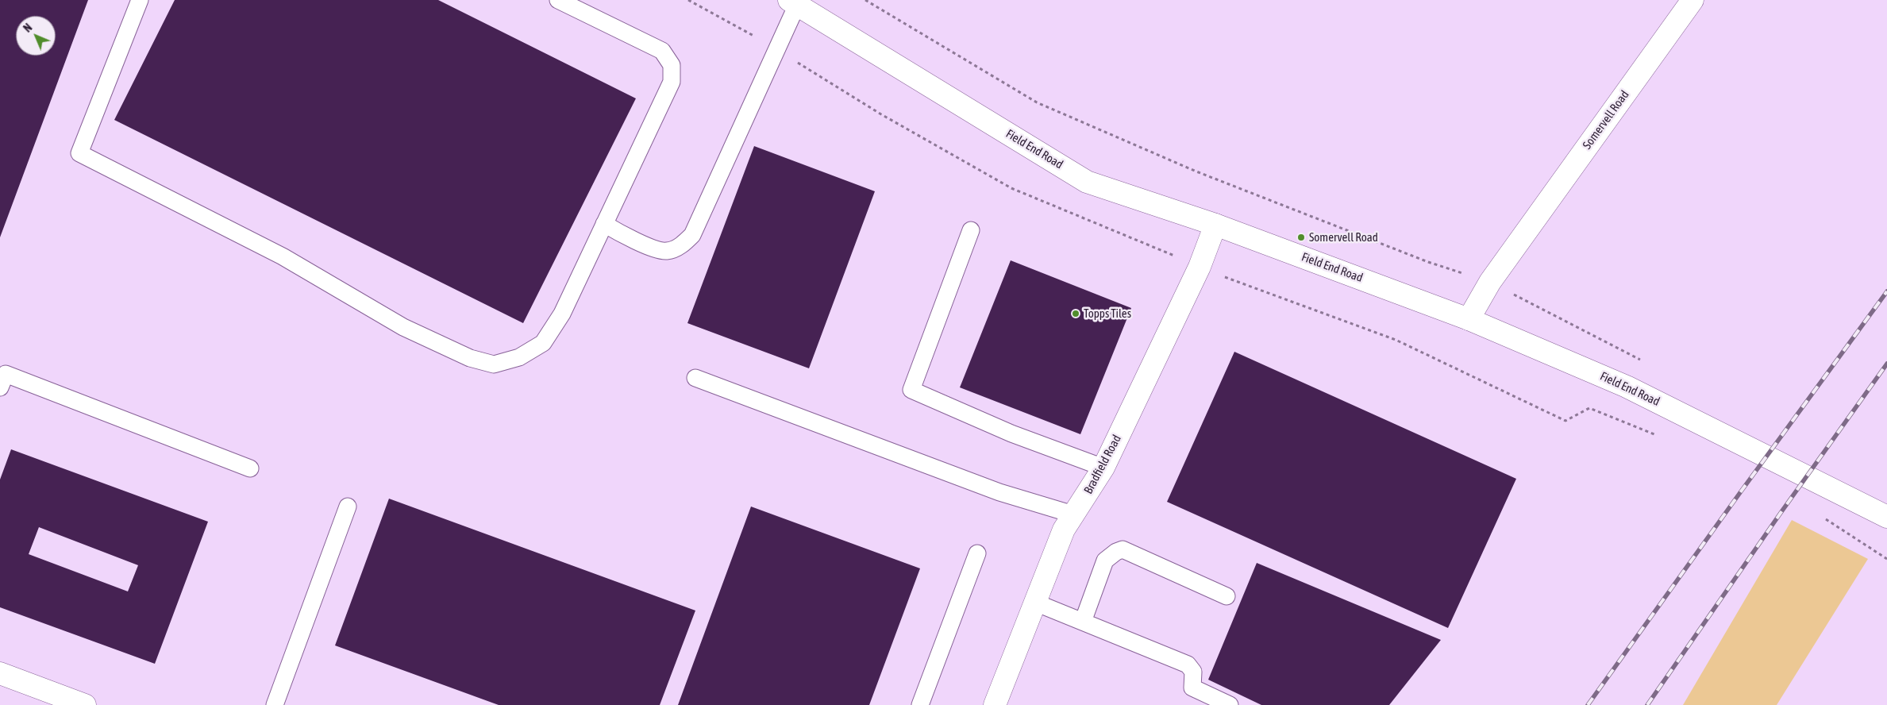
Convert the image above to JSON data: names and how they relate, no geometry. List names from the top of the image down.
{
  "streets": {
    "street": ["Somervell Road", "Field End Road", "Bradfield Road"]
  },
  "crossings": [
    ["Somervell Road", "Field End Road"],
    ["Field End Road", "Bradfield Road"]
  ],
  "places": ["Somervell Road", "Topps Tiles"],
  "north": "top left"
}
